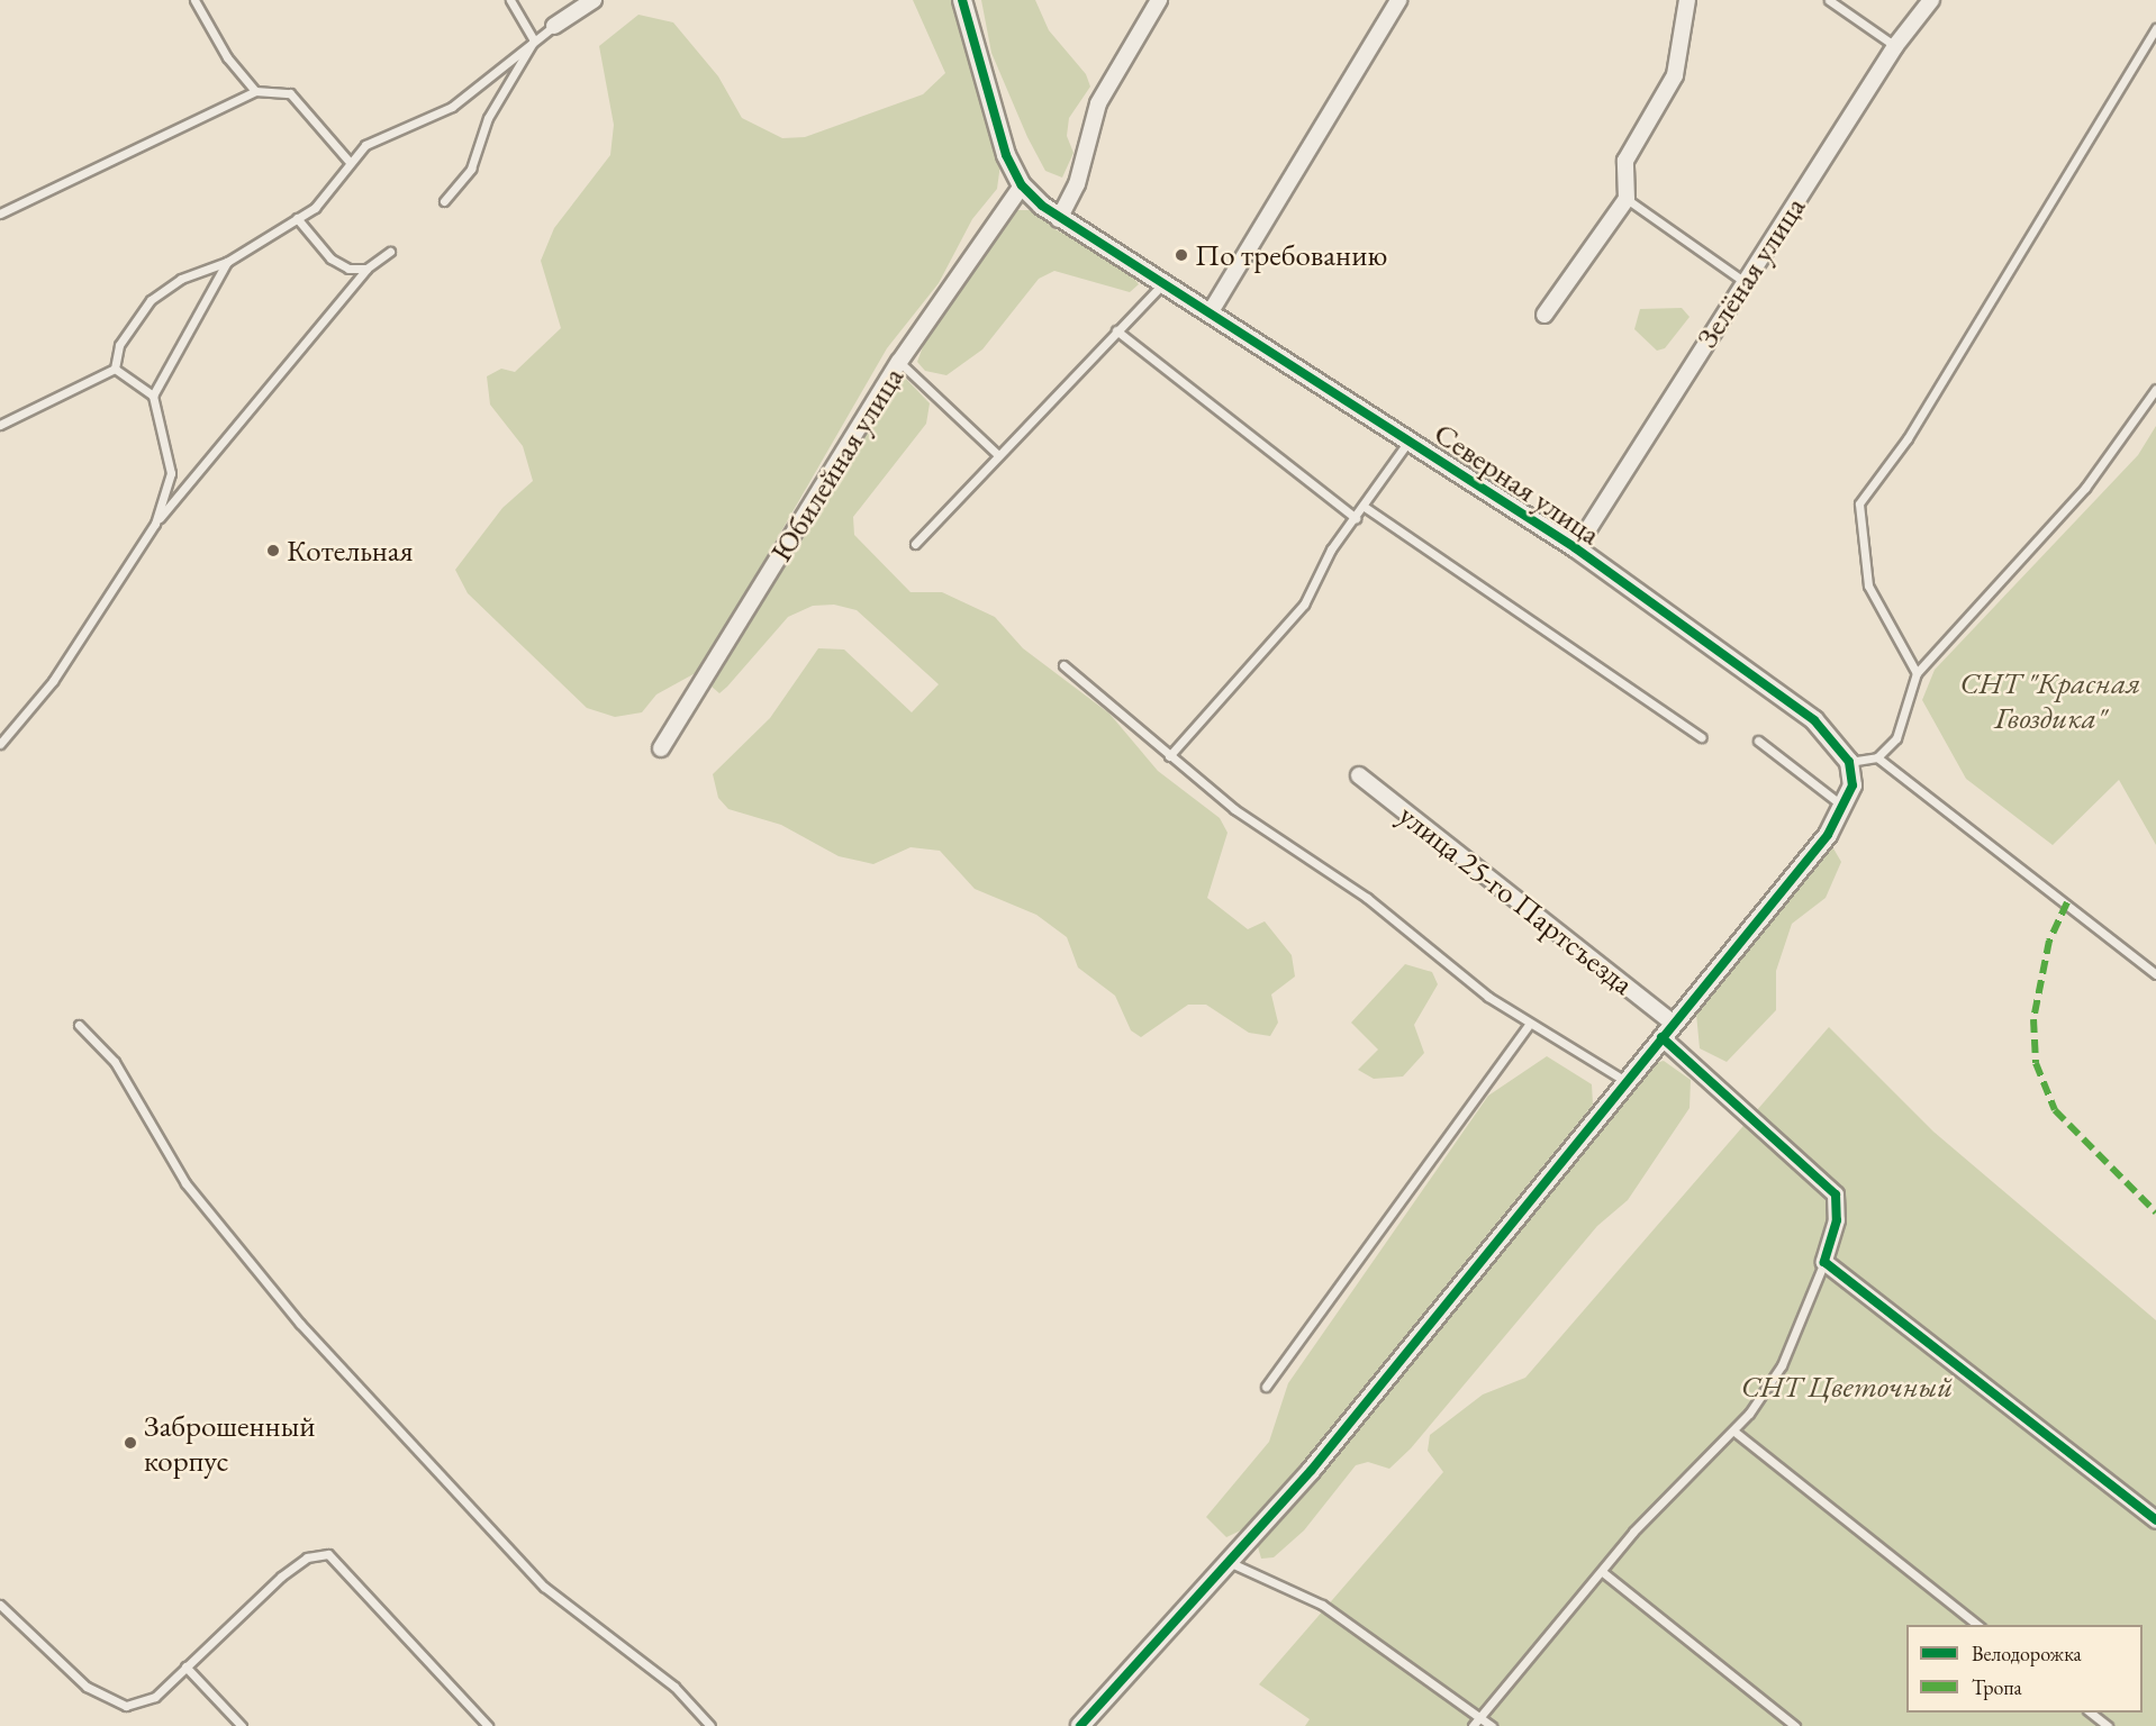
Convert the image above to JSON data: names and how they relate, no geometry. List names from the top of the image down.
{
  "streets": {
    "street": [
      "Зелёная улица",
      "Юбилейная улица",
      "Северная улица",
      "улица 25-го Партсъезда"
    ]
  },
  "crossings": [
    ["Зелёная улица", "Северная улица"],
    ["Юбилейная улица", "Северная улица"]
  ],
  "parks": ["СНТ \"Красная Гвоздика\"", "СНТ Цветочный"],
  "places": ["По требованию", "Котельная", "Заброшенный корпус"],
  "legend": ["Велодорожка", "Тропа"]
}
